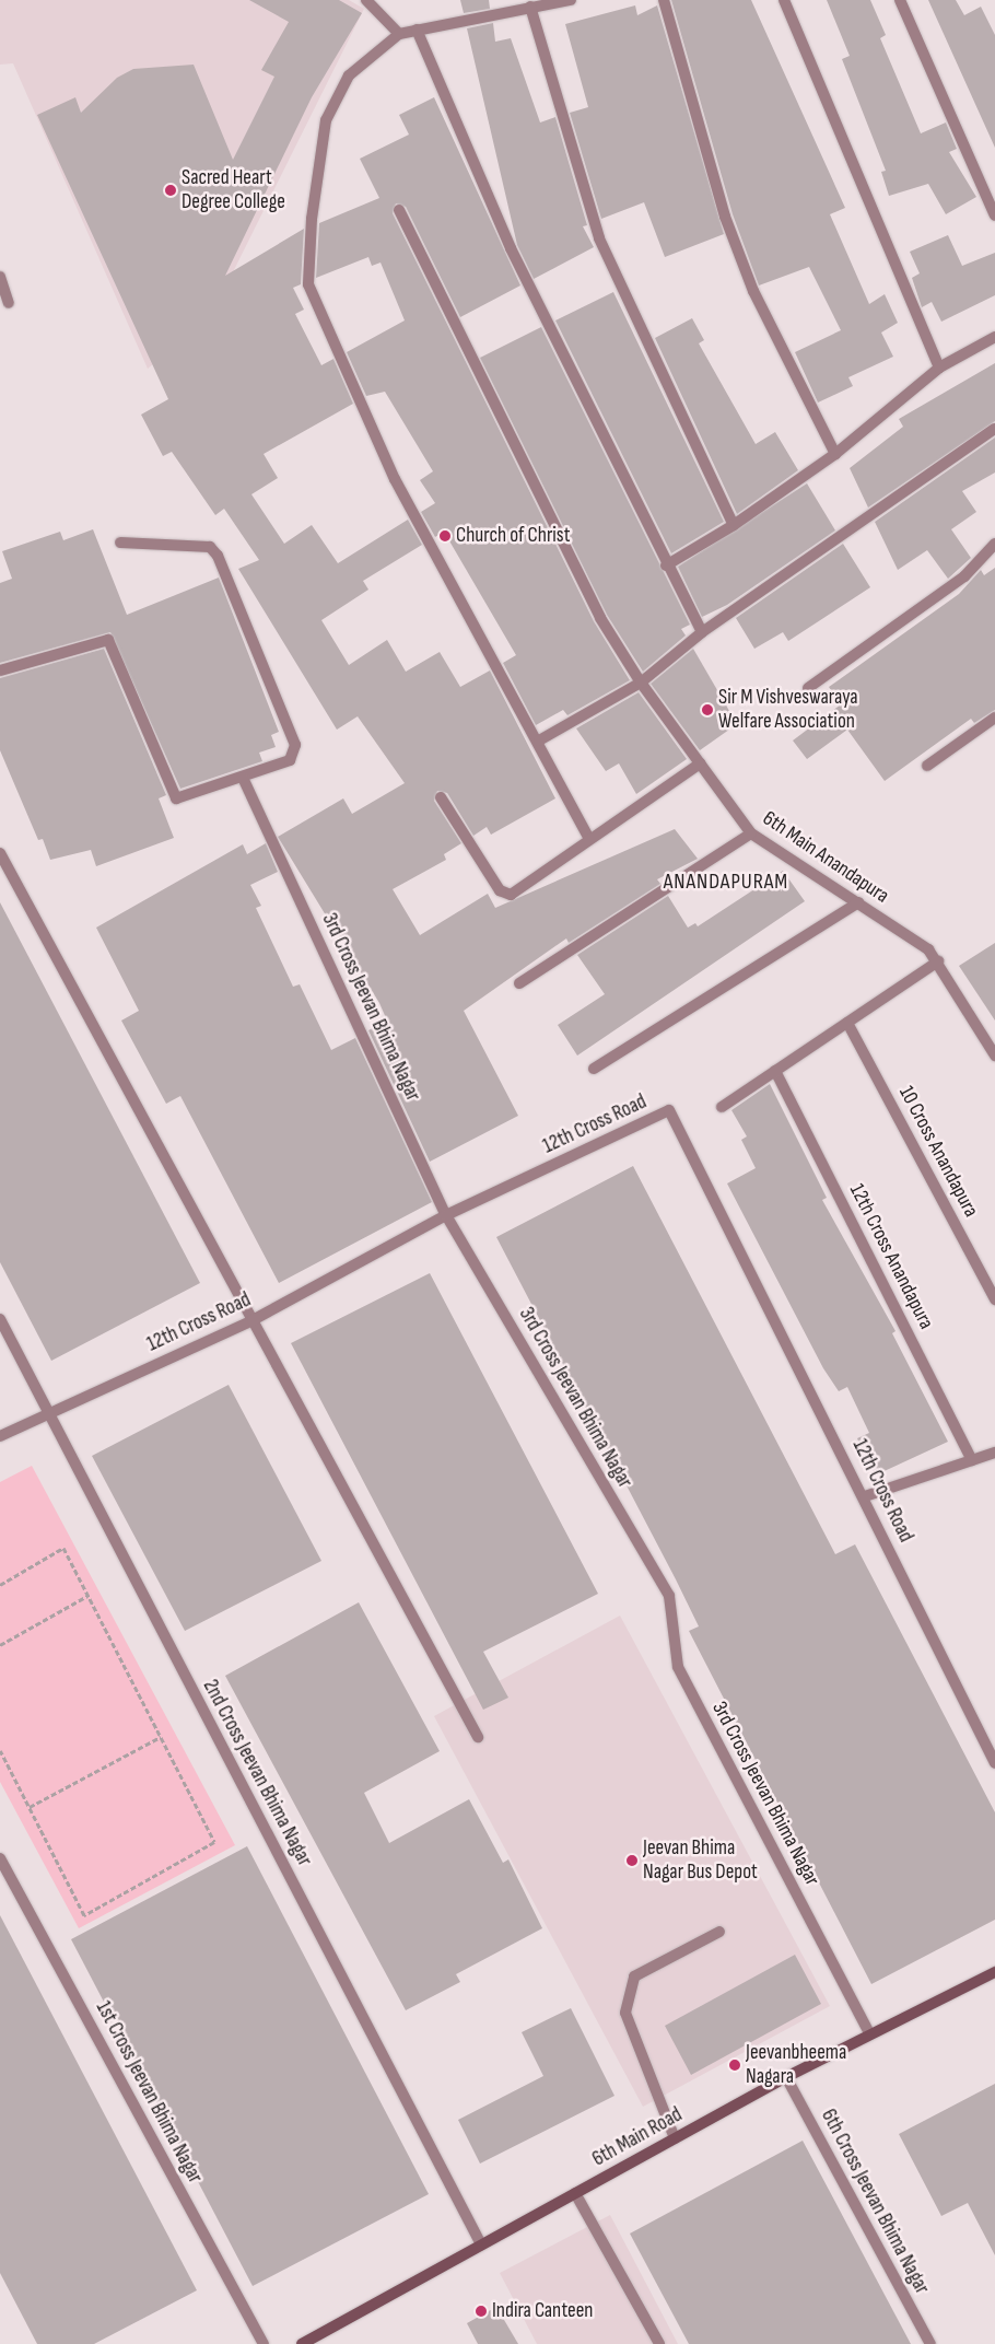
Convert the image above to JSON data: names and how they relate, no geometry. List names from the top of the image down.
{
  "streets": {
    "street": [
      "6th Main Anandapura",
      "3rd Cross Jeevan Bhima Nagar",
      "12th Cross Road",
      "10 Cross Anandapura",
      "12th Cross Anandapura",
      "2nd Cross Jeevan Bhima Nagar",
      "1st Cross Jeevan Bhima Nagar",
      "6th Main Road",
      "6th Cross Jeevan Bhima Nagar"
    ]
  },
  "crossings": [
    ["3rd Cross Jeevan Bhima Nagar", "12th Cross Road"],
    ["3rd Cross Jeevan Bhima Nagar", "6th Main Road"],
    ["12th Cross Road", "2nd Cross Jeevan Bhima Nagar"],
    ["2nd Cross Jeevan Bhima Nagar", "6th Main Road"],
    ["6th Main Road", "6th Cross Jeevan Bhima Nagar"]
  ],
  "districts": ["ANANDAPURAM"],
  "places": [
    "Sacred Heart Degree College",
    "Church of Christ",
    "Sir M Vishveswaraya Welfare Association",
    "Jeevan Bhima Nagar Bus Depot",
    "Jeevanbheema Nagara",
    "Indira Canteen"
  ]
}
